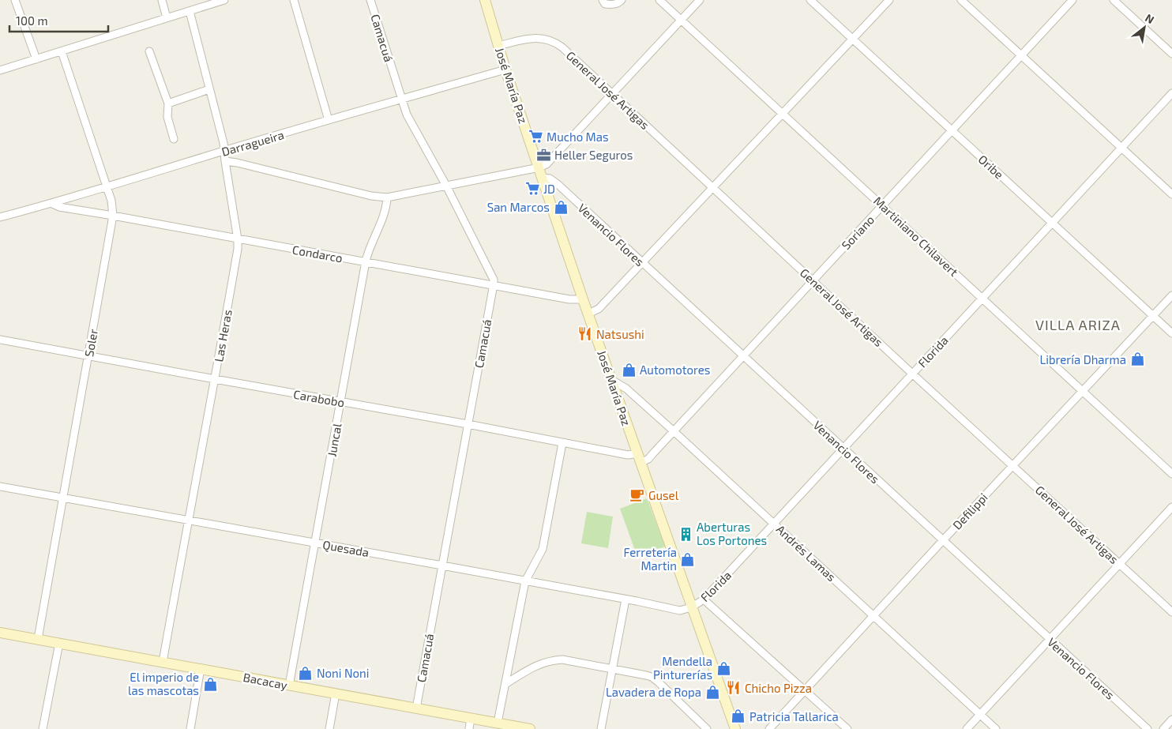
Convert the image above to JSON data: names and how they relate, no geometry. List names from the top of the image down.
{
  "streets": {
    "street": [
      "Camacuá",
      "José María Paz",
      "General José Artigas",
      "Darragueira",
      "Oribe",
      "Soriano",
      "Venancio Flores",
      "Martiniano Chilavert",
      "Condarco",
      "Las Heras",
      "Soler",
      "Florida",
      "Carabobo",
      "Juncal",
      "Defilippi",
      "Quesada",
      "Andrés Lamas",
      "Bacacay"
    ]
  },
  "crossings": [
    ["Camacuá", "Darragueira"],
    ["Camacuá", "Condarco"],
    ["Camacuá", "Carabobo"],
    ["Camacuá", "Quesada"],
    ["Camacuá", "Bacacay"],
    ["José María Paz", "General José Artigas"],
    ["José María Paz", "Darragueira"],
    ["José María Paz", "Soriano"],
    ["José María Paz", "Venancio Flores"],
    ["José María Paz", "Condarco"],
    ["José María Paz", "Florida"],
    ["José María Paz", "Carabobo"],
    ["José María Paz", "Quesada"],
    ["José María Paz", "Andrés Lamas"],
    ["General José Artigas", "Soriano"],
    ["General José Artigas", "Florida"],
    ["General José Artigas", "Defilippi"],
    ["Darragueira", "Condarco"],
    ["Darragueira", "Las Heras"],
    ["Darragueira", "Soler"],
    ["Oribe", "Soriano"],
    ["Oribe", "Florida"],
    ["Oribe", "Defilippi"],
    ["Soriano", "Venancio Flores"],
    ["Soriano", "Martiniano Chilavert"],
    ["Soriano", "Carabobo"],
    ["Soriano", "Andrés Lamas"],
    ["Venancio Flores", "Florida"],
    ["Venancio Flores", "Defilippi"],
    ["Martiniano Chilavert", "Florida"],
    ["Martiniano Chilavert", "Defilippi"],
    ["Condarco", "Las Heras"],
    ["Condarco", "Soler"],
    ["Condarco", "Juncal"],
    ["Las Heras", "Carabobo"],
    ["Las Heras", "Quesada"],
    ["Las Heras", "Bacacay"],
    ["Soler", "Carabobo"],
    ["Soler", "Quesada"],
    ["Soler", "Bacacay"],
    ["Florida", "Quesada"],
    ["Florida", "Andrés Lamas"],
    ["Carabobo", "Juncal"],
    ["Juncal", "Quesada"],
    ["Juncal", "Bacacay"],
    ["Defilippi", "Andrés Lamas"]
  ],
  "districts": ["VILLA ARIZA"],
  "places": {
    "supermarket": ["Mucho Mas", "JD"],
    "office": ["Heller Seguros"],
    "shop": [
      "San Marcos",
      "Librería Dharma",
      "Automotores",
      "Ferretería Martin",
      "Mendella Pinturerías",
      "Noni Noni",
      "El imperio de las mascotas",
      "Lavadera de Ropa",
      "Patricia Tallarica"
    ],
    "restaurant": ["Natsushi", "Chicho Pizza"],
    "cafe": ["Gusel"],
    "building": ["Aberturas Los Portones"]
  },
  "scale_bar": "100 m",
  "north": "top right"
}
